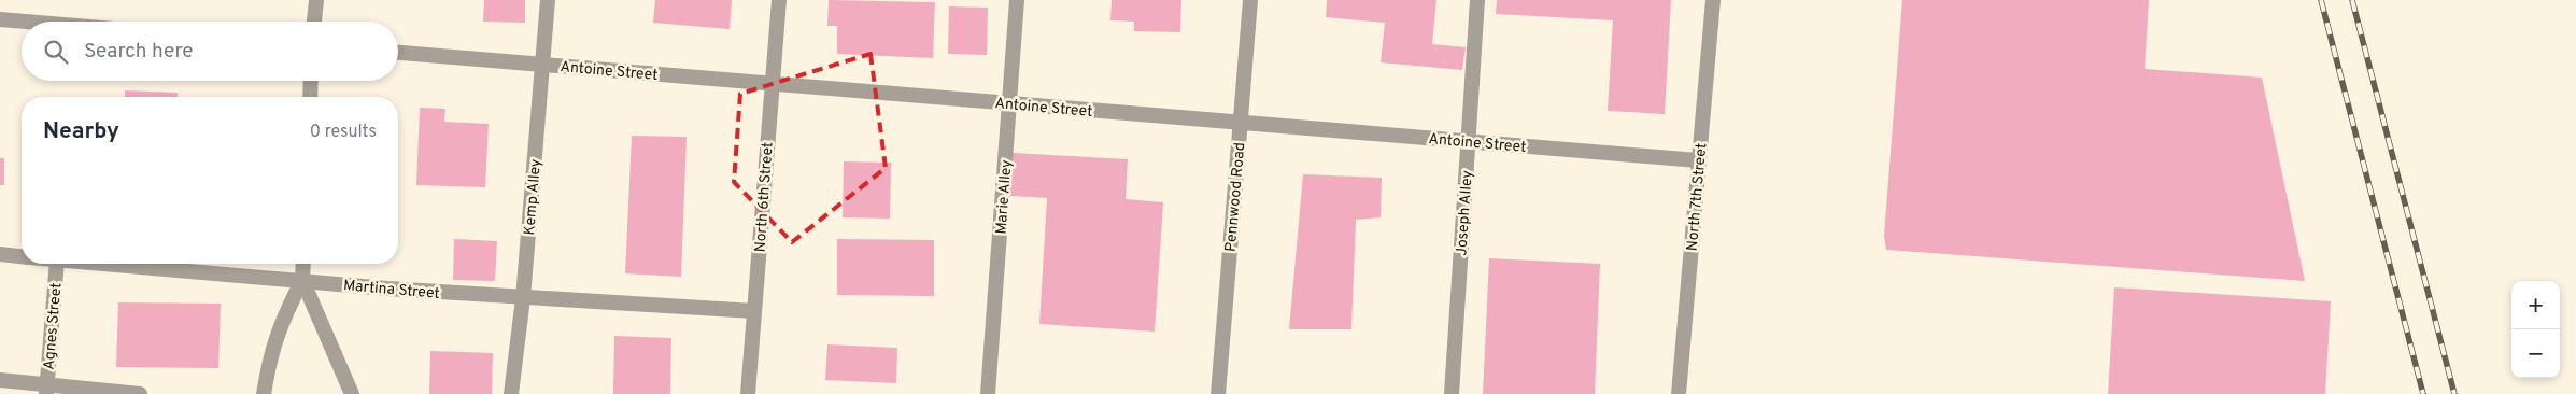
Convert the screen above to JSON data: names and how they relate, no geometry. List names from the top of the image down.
{
  "streets": {
    "street": [
      "Antoine Street",
      "Kemp Alley",
      "North 6th Street",
      "Marie Alley",
      "Pennwood Road",
      "North 7th Street",
      "Joseph Alley",
      "Martina Street",
      "Agnes Street"
    ]
  },
  "crossings": [
    ["Antoine Street", "Kemp Alley"],
    ["Antoine Street", "North 6th Street"],
    ["Antoine Street", "Marie Alley"],
    ["Antoine Street", "Pennwood Road"],
    ["Antoine Street", "North 7th Street"],
    ["Antoine Street", "Joseph Alley"],
    ["Kemp Alley", "Martina Street"],
    ["North 6th Street", "Martina Street"]
  ],
  "page": {
    "search": "Search here",
    "heading": ["Nearby", "0 results"],
    "map_buttons": ["+", "−"]
  }
}
